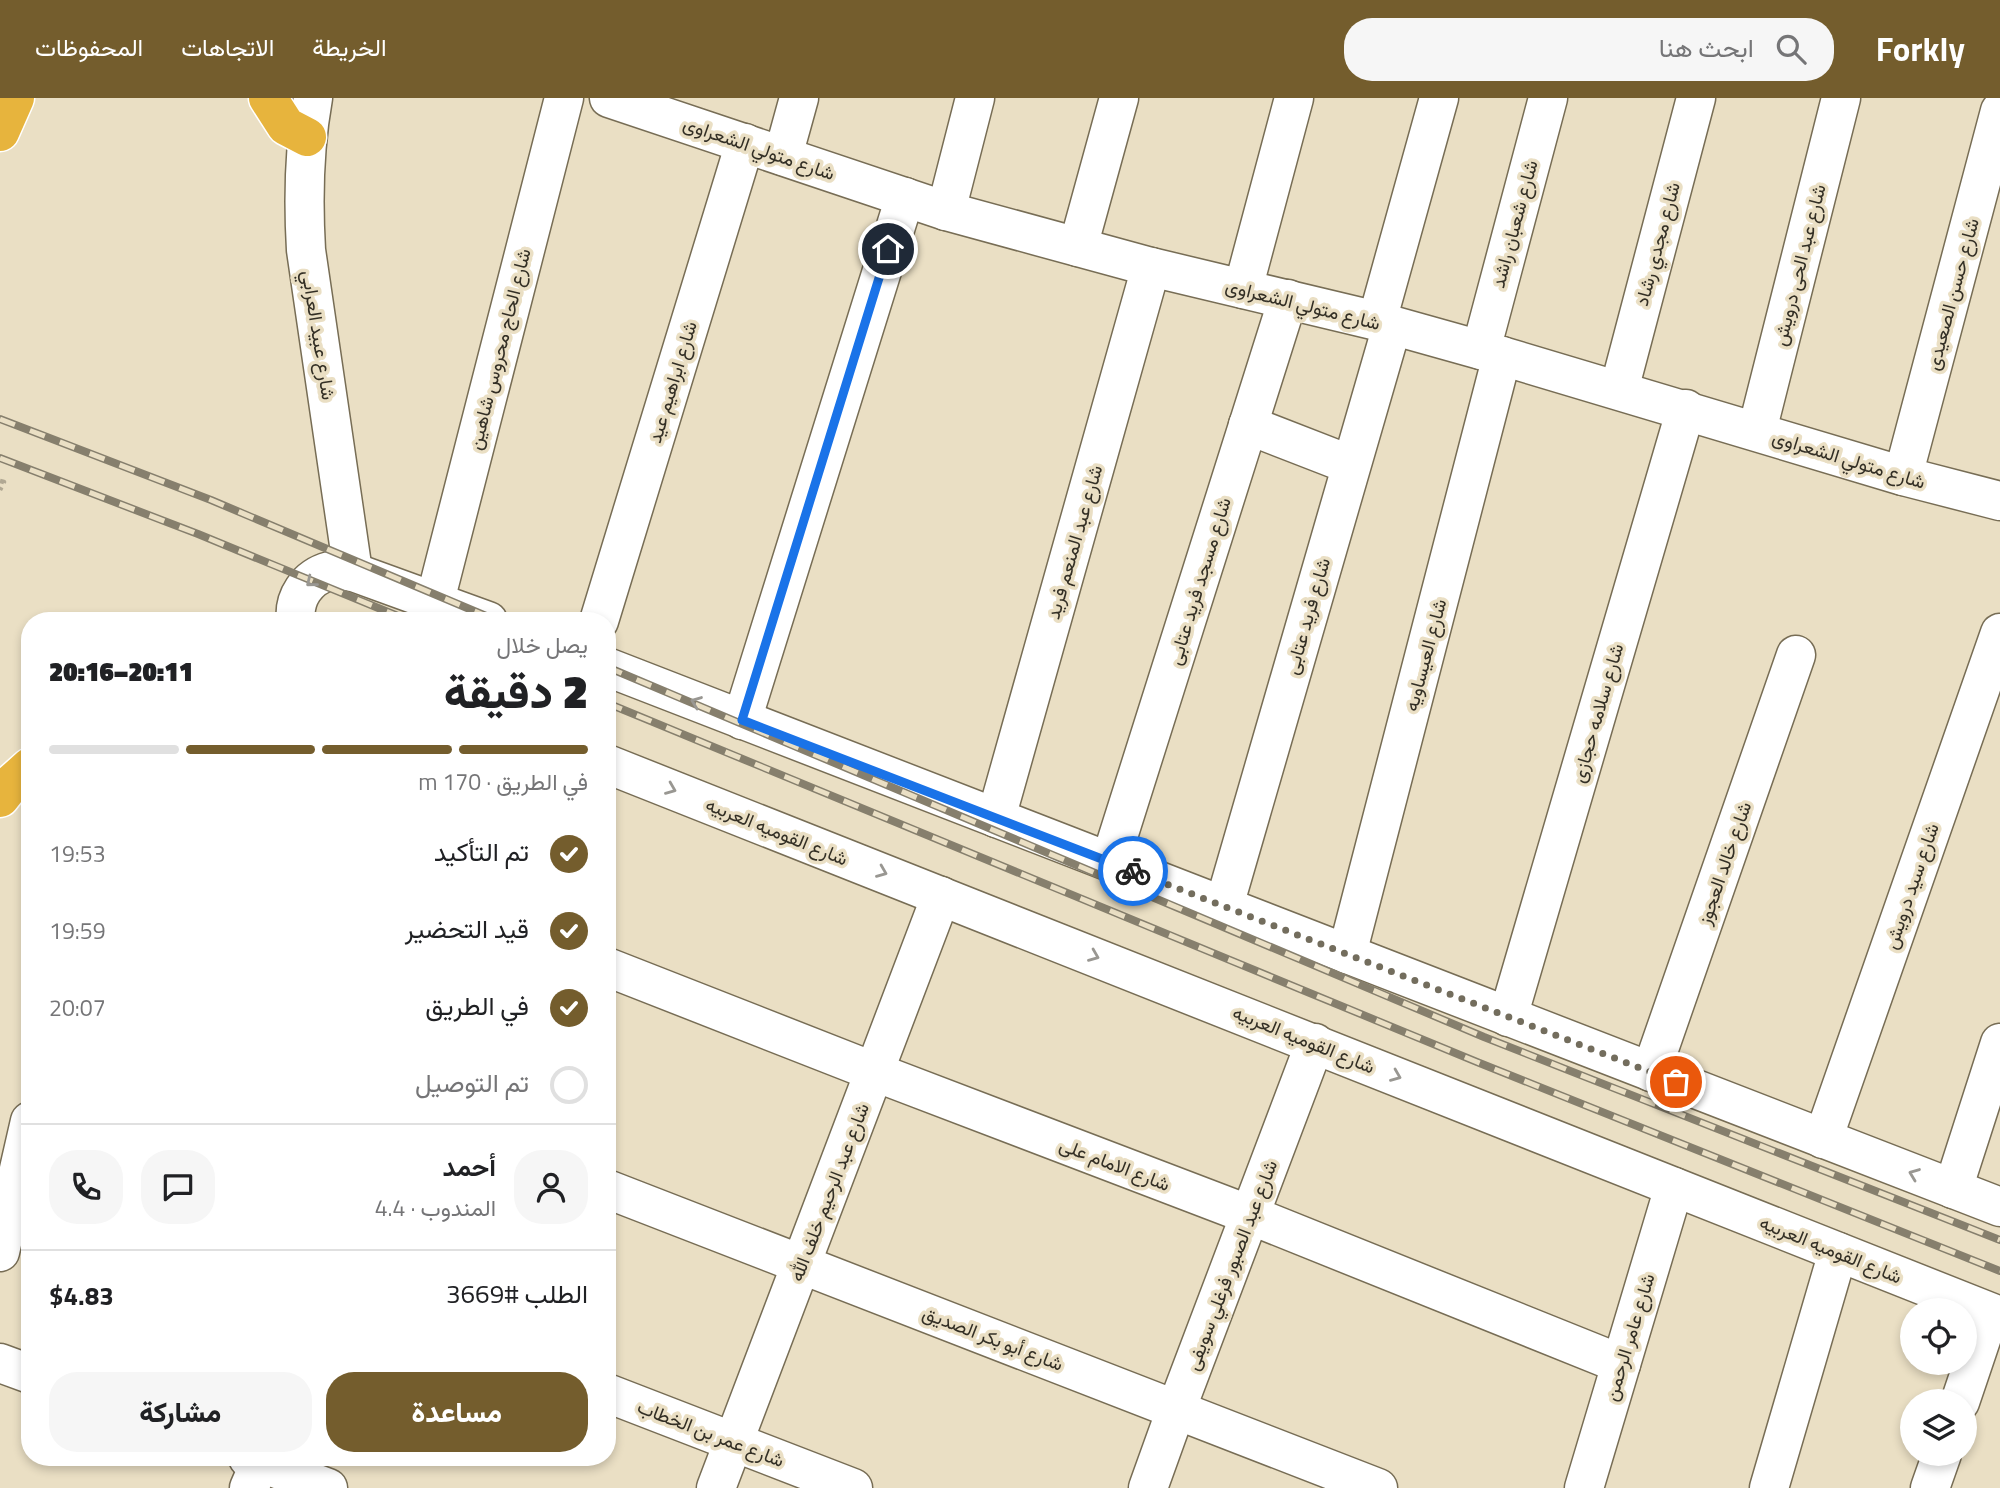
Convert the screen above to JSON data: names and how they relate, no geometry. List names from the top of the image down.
{
  "streets": {
    "street": [
      "شارع متولي الشعراوى",
      "شارع شعبان راشد",
      "شارع مجدي رشاد",
      "شارع عبد الحى درويش",
      "شارع حسن الصعيدى",
      "شارع عبيد العرابي",
      "شارع الحاج محروس شاهين",
      "شارع ابراهيم عيد",
      "شارع عبد المنعم فريد",
      "شارع مسجد فريد عتابى",
      "شارع فريد عتابى",
      "شارع العيساويه",
      "شارع سلامه حجازى",
      "شارع القوميه العربيه",
      "شارع خالد العجوز",
      "شارع سيد درويش",
      "شارع الامام على",
      "شارع عبد الرحيم خلف الله",
      "شارع عبد الصبور فرغلي سويفى",
      "شارع عامر الرحمن",
      "شارع أبو بكر الصديق",
      "شارع عمر بن الخطاب"
    ]
  },
  "crossings": [
    ["شارع متولي الشعراوى", "شارع شعبان راشد"],
    ["شارع متولي الشعراوى", "شارع مجدي رشاد"],
    ["شارع متولي الشعراوى", "شارع عبد الحى درويش"],
    ["شارع متولي الشعراوى", "شارع حسن الصعيدى"],
    ["شارع متولي الشعراوى", "شارع ابراهيم عيد"],
    ["شارع متولي الشعراوى", "شارع عبد المنعم فريد"],
    ["شارع متولي الشعراوى", "شارع مسجد فريد عتابى"],
    ["شارع متولي الشعراوى", "شارع فريد عتابى"],
    ["شارع متولي الشعراوى", "شارع العيساويه"],
    ["شارع متولي الشعراوى", "شارع سلامه حجازى"],
    ["شارع شعبان راشد", "شارع العيساويه"],
    ["شارع القوميه العربيه", "شارع عبد الرحيم خلف الله"],
    ["شارع القوميه العربيه", "شارع عبد الصبور فرغلي سويفى"],
    ["شارع القوميه العربيه", "شارع عامر الرحمن"],
    ["شارع الامام على", "شارع عبد الرحيم خلف الله"],
    ["شارع الامام على", "شارع عبد الصبور فرغلي سويفى"],
    ["شارع الامام على", "شارع عامر الرحمن"],
    ["شارع عبد الرحيم خلف الله", "شارع أبو بكر الصديق"],
    ["شارع عبد الرحيم خلف الله", "شارع عمر بن الخطاب"],
    ["شارع عبد الصبور فرغلي سويفى", "شارع أبو بكر الصديق"]
  ],
  "page": {
    "header": "Forkly",
    "search": "ابحث هنا",
    "nav": ["الخريطة", "الاتجاهات", "المحفوظات"],
    "heading": ["2 دقيقة", "يصل خلال", "20:11–20:16"],
    "panel": [
      "أحمد",
      "المندوب · 4.4",
      "الطلب #3669",
      "$4.83"
    ],
    "bar": "في الطريق · 170 m",
    "list": [
      ["تم التأكيد", "19:53"],
      ["قيد التحضير", "19:59"],
      ["في الطريق", "20:07"],
      "تم التوصيل"
    ],
    "buttons": ["مساعدة", "مشاركة"]
  }
}
